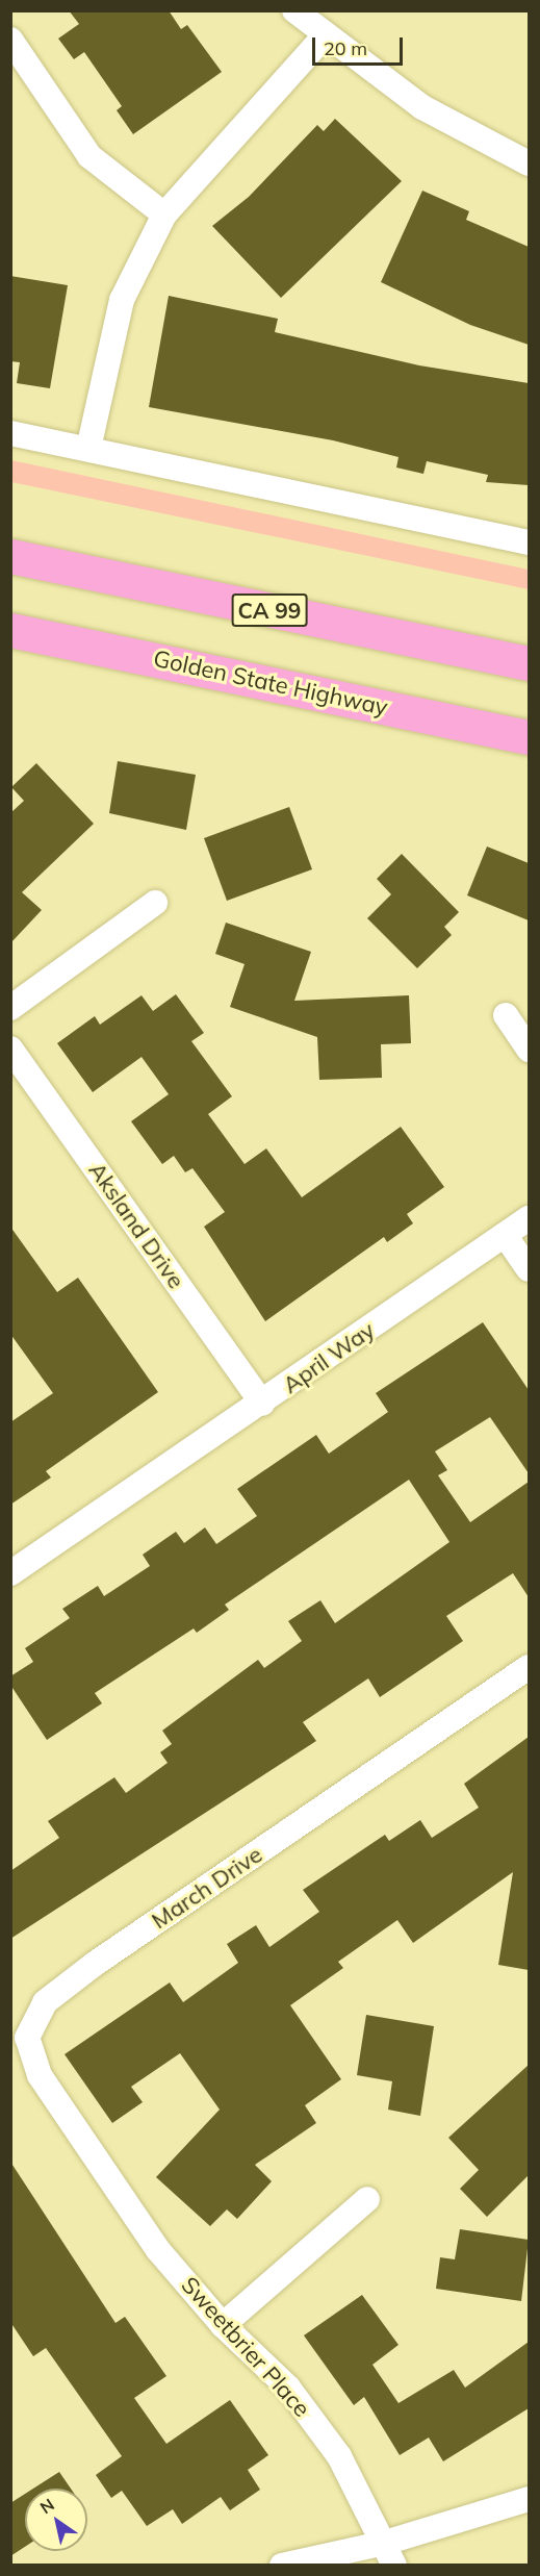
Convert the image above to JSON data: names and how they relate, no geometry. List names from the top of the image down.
{
  "streets": {
    "highway": ["CA 99", "Golden State Highway"],
    "street": [
      "Aksland Drive",
      "April Way",
      "March Drive",
      "Sweetbrier Place"
    ]
  },
  "crossings": [
    ["Aksland Drive", "April Way"],
    ["March Drive", "Sweetbrier Place"]
  ],
  "scale_bar": "20 m",
  "north": "top left"
}
